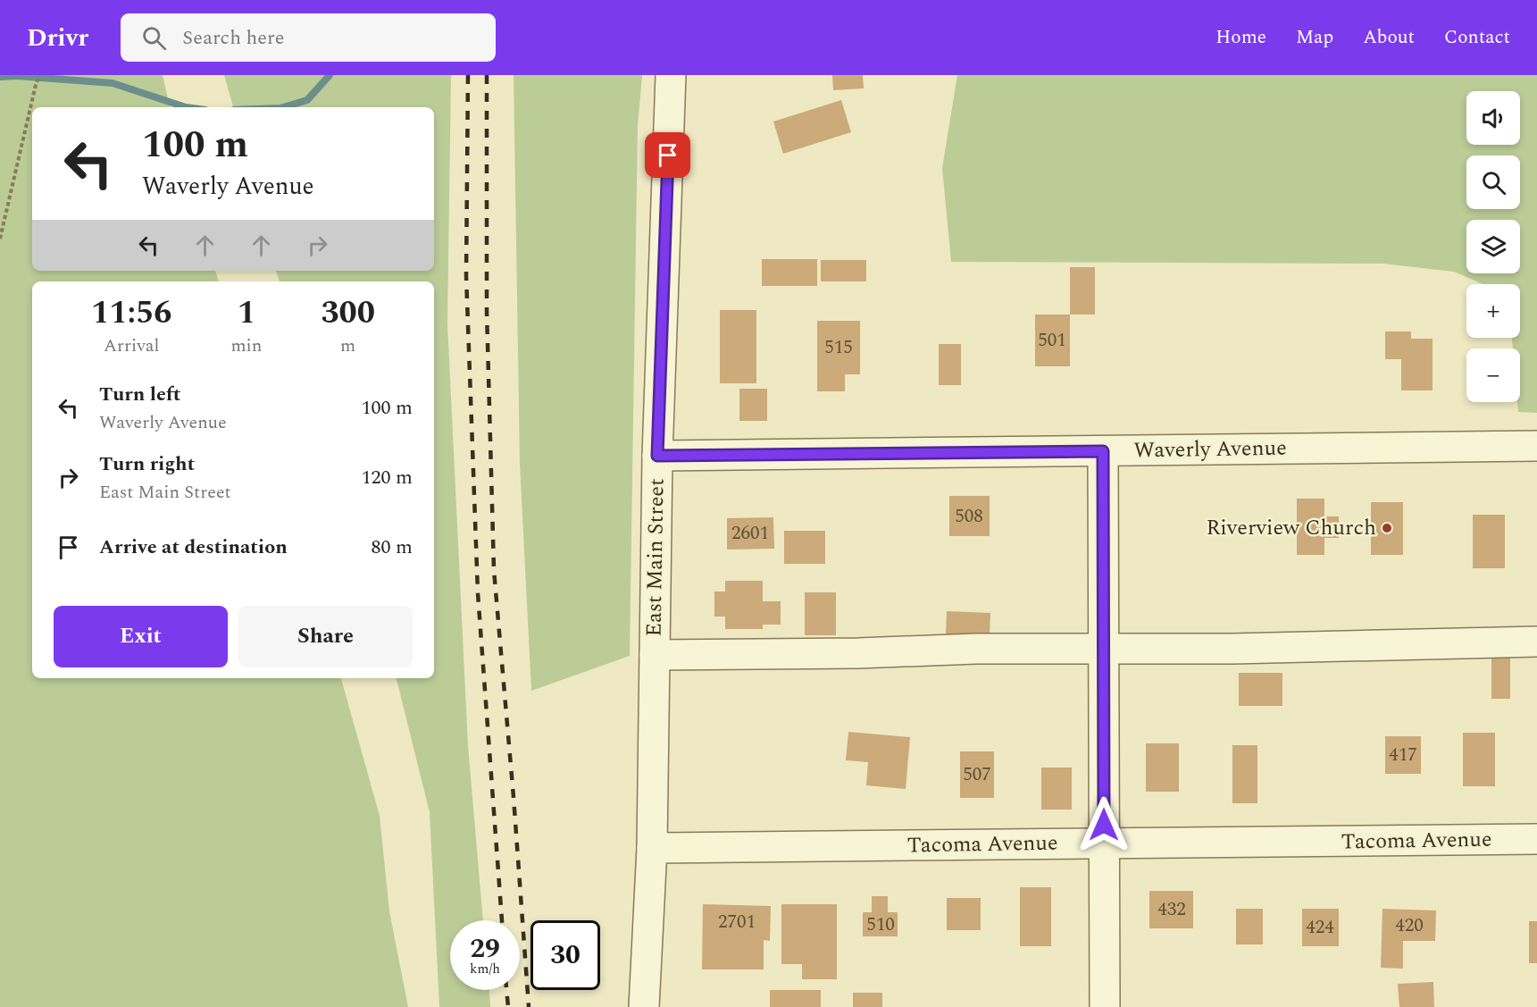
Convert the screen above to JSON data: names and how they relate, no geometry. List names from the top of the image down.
{
  "streets": {
    "street": ["Waverly Avenue", "East Main Street", "Tacoma Avenue"]
  },
  "crossings": [
    ["Waverly Avenue", "East Main Street"],
    ["East Main Street", "Tacoma Avenue"]
  ],
  "places": ["Riverview Church"],
  "house_numbers": [
    "501",
    "515",
    "508",
    "2601",
    "417",
    "507",
    "432",
    "2701",
    "510",
    "420",
    "424"
  ],
  "page": {
    "header": "Drivr",
    "search": "Search here",
    "nav": [
      "Home",
      "Map",
      "About",
      "Contact"
    ],
    "map_buttons": ["+", "−"],
    "turn": ["100 m", "Waverly Avenue"],
    "eta": [
      "11:56",
      "Arrival",
      "1",
      "min",
      "300",
      "m"
    ],
    "list": [
      {
        "name": "Turn left",
        "note": "Waverly Avenue",
        "value": "100 m"
      },
      {
        "name": "Turn right",
        "note": "East Main Street",
        "value": "120 m"
      },
      {
        "name": "Arrive at destination",
        "value": "80 m"
      }
    ],
    "buttons": ["Exit", "Share"],
    "speed": "29 km/h",
    "limit": "30"
  }
}
